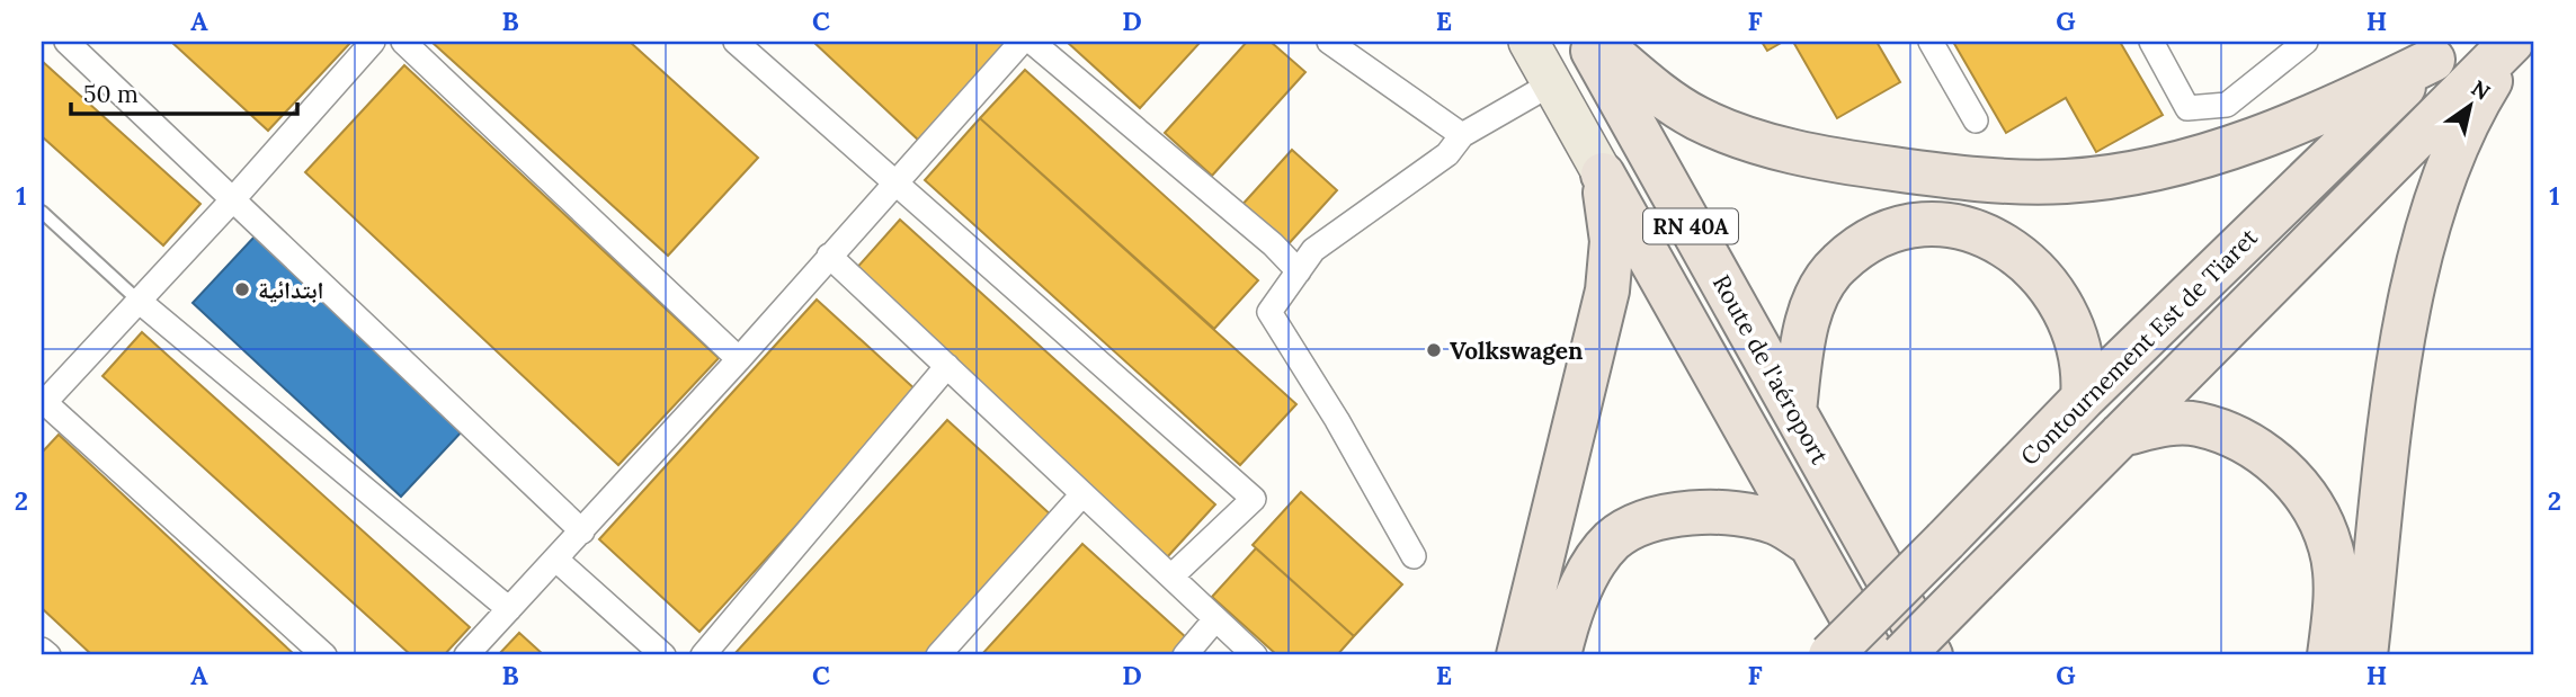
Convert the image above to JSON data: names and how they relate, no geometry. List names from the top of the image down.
{
  "streets": {
    "highway": ["RN 40A", "Contournement Est de Tiaret", "Route de l'aéroport"]
  },
  "places": ["ابتدائية", "Volkswagen"],
  "scale_bar": "50 m",
  "north": "top right",
  "grid": {
    "columns": [
      "A",
      "B",
      "C",
      "D",
      "E",
      "F",
      "G",
      "H"
    ],
    "rows": ["1", "2"]
  }
}
